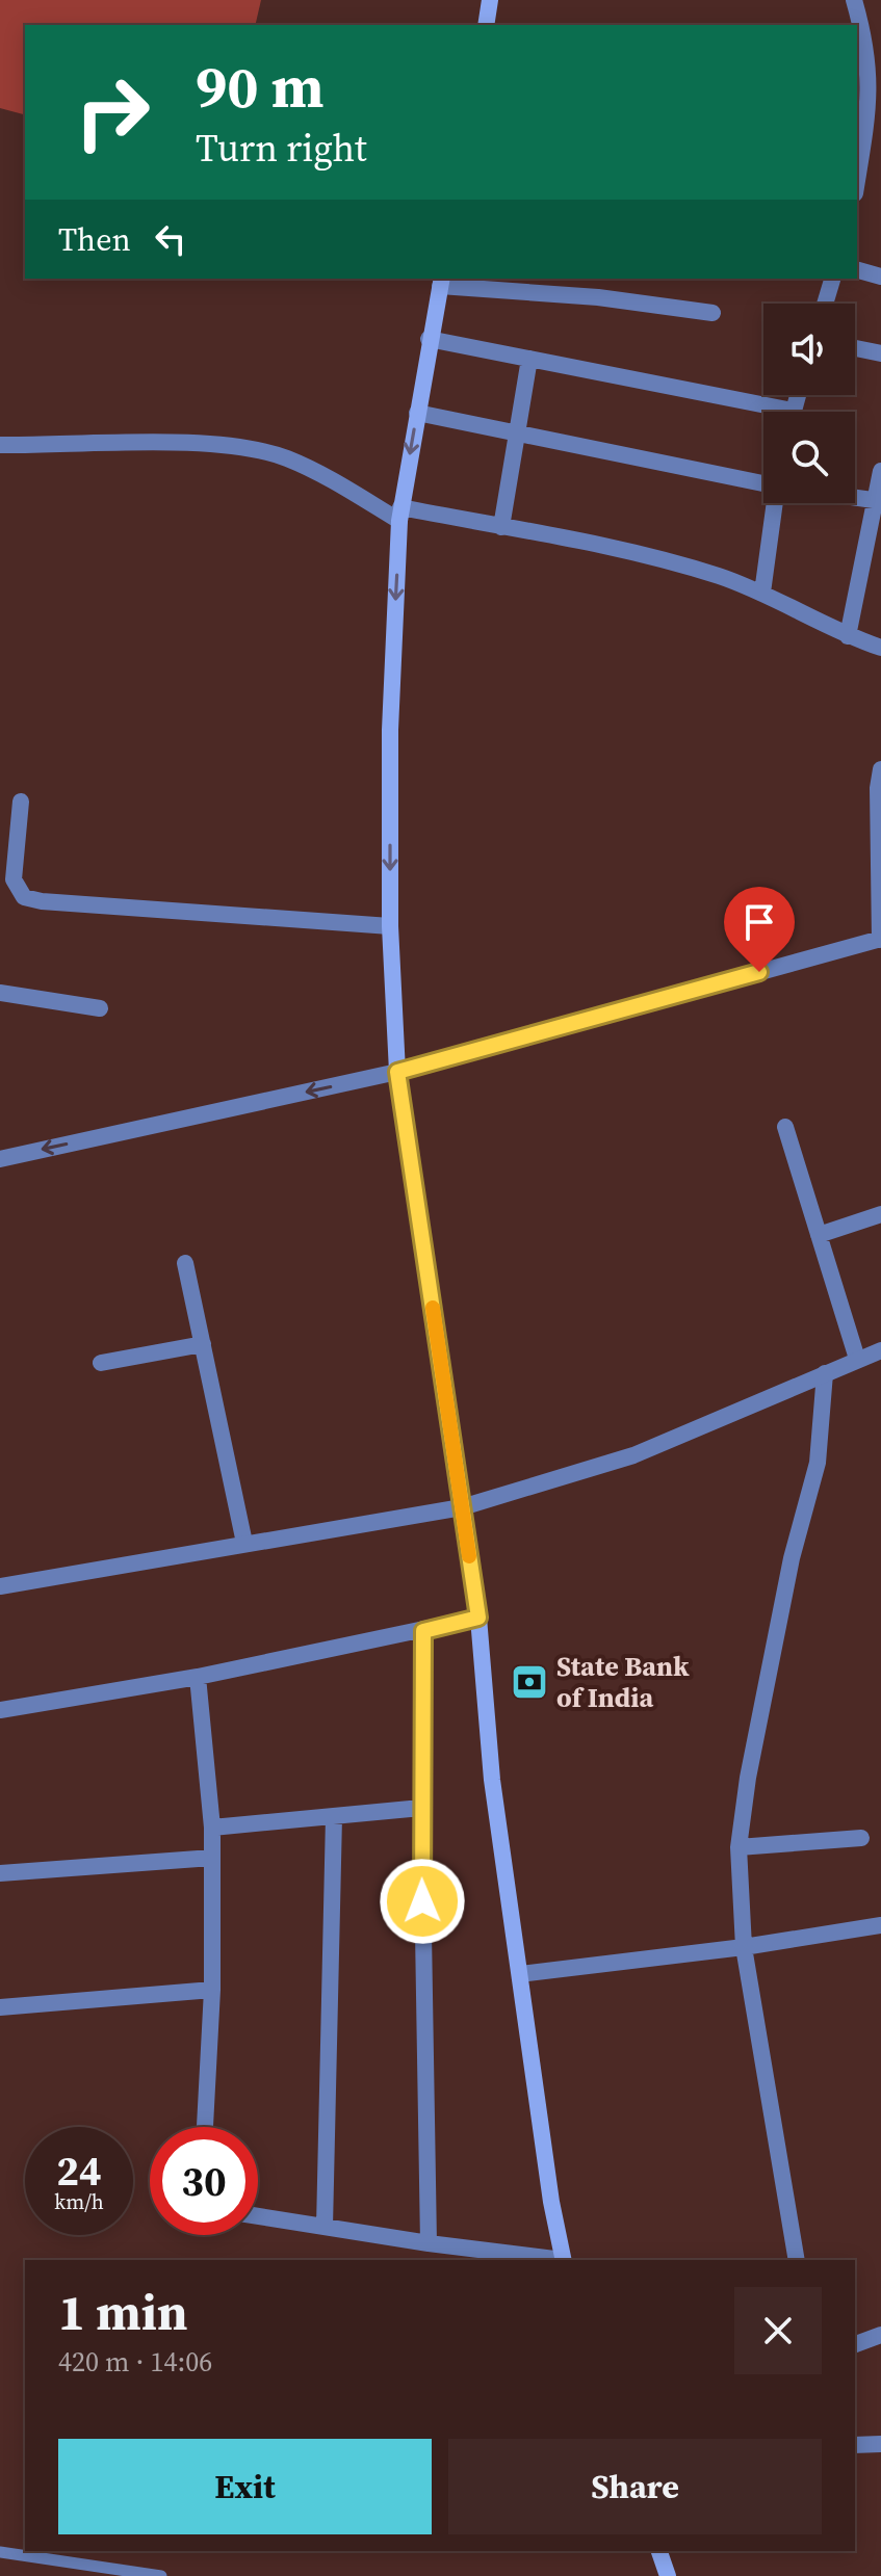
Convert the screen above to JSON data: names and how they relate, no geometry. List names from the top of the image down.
{
  "places": {
    "bank": ["State Bank of India"]
  },
  "page": {
    "turn": ["90 m", "Turn right"],
    "then": "Then",
    "speed": "24 km/h",
    "limit": "30",
    "heading": ["1 min", "420 m · 14:06"],
    "buttons": ["Exit", "Share"]
  }
}
